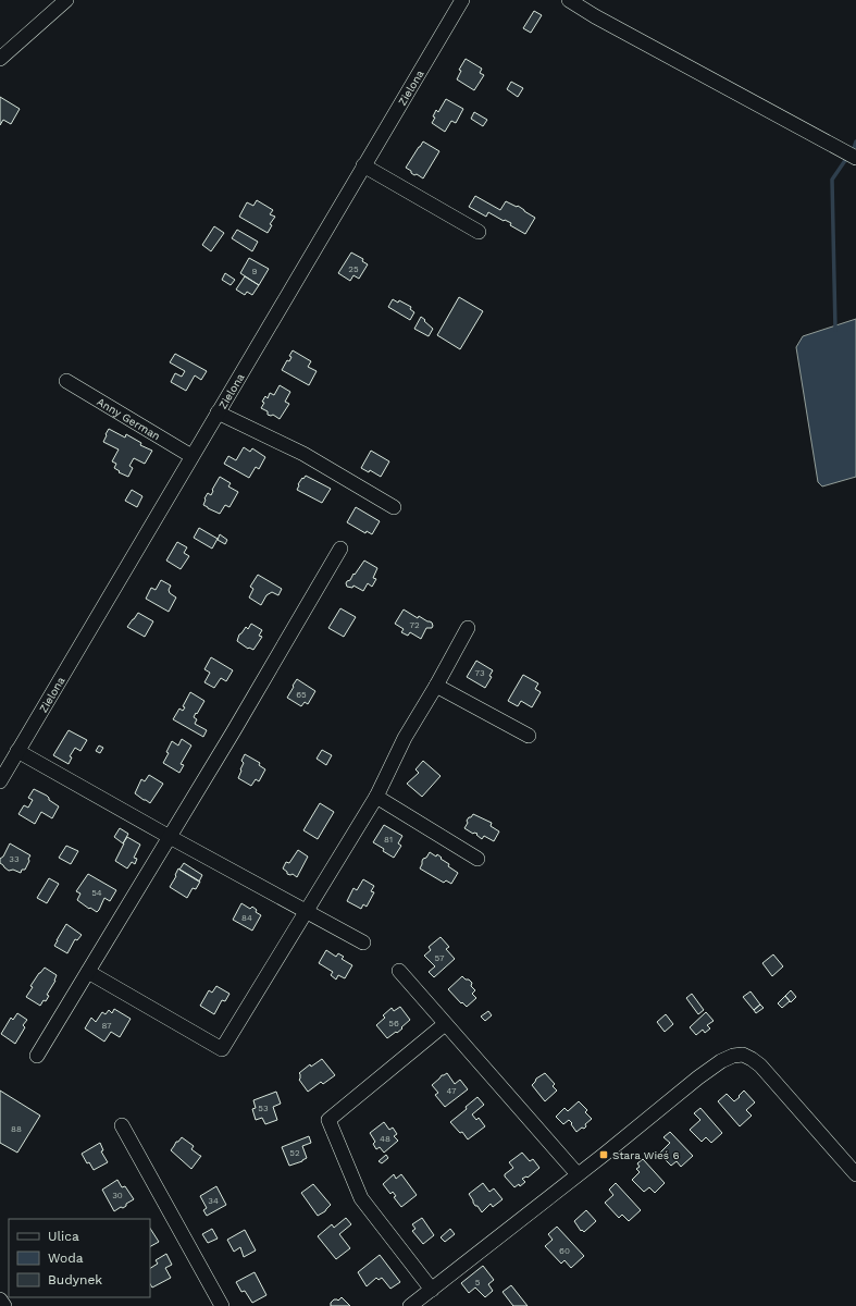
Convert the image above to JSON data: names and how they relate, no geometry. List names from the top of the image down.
{
  "streets": {
    "street": ["Zielona", "Anny German"]
  },
  "crossings": [
    ["Zielona", "Anny German"]
  ],
  "places": {
    "transit": ["Stara Wieś 6"]
  },
  "house_numbers": [
    "25",
    "9",
    "72",
    "73",
    "65",
    "81",
    "33",
    "54",
    "84",
    "57",
    "56",
    "87",
    "47",
    "53",
    "88",
    "48",
    "52",
    "30",
    "34",
    "60",
    "5"
  ],
  "legend": ["Ulica", "Woda", "Budynek"]
}
